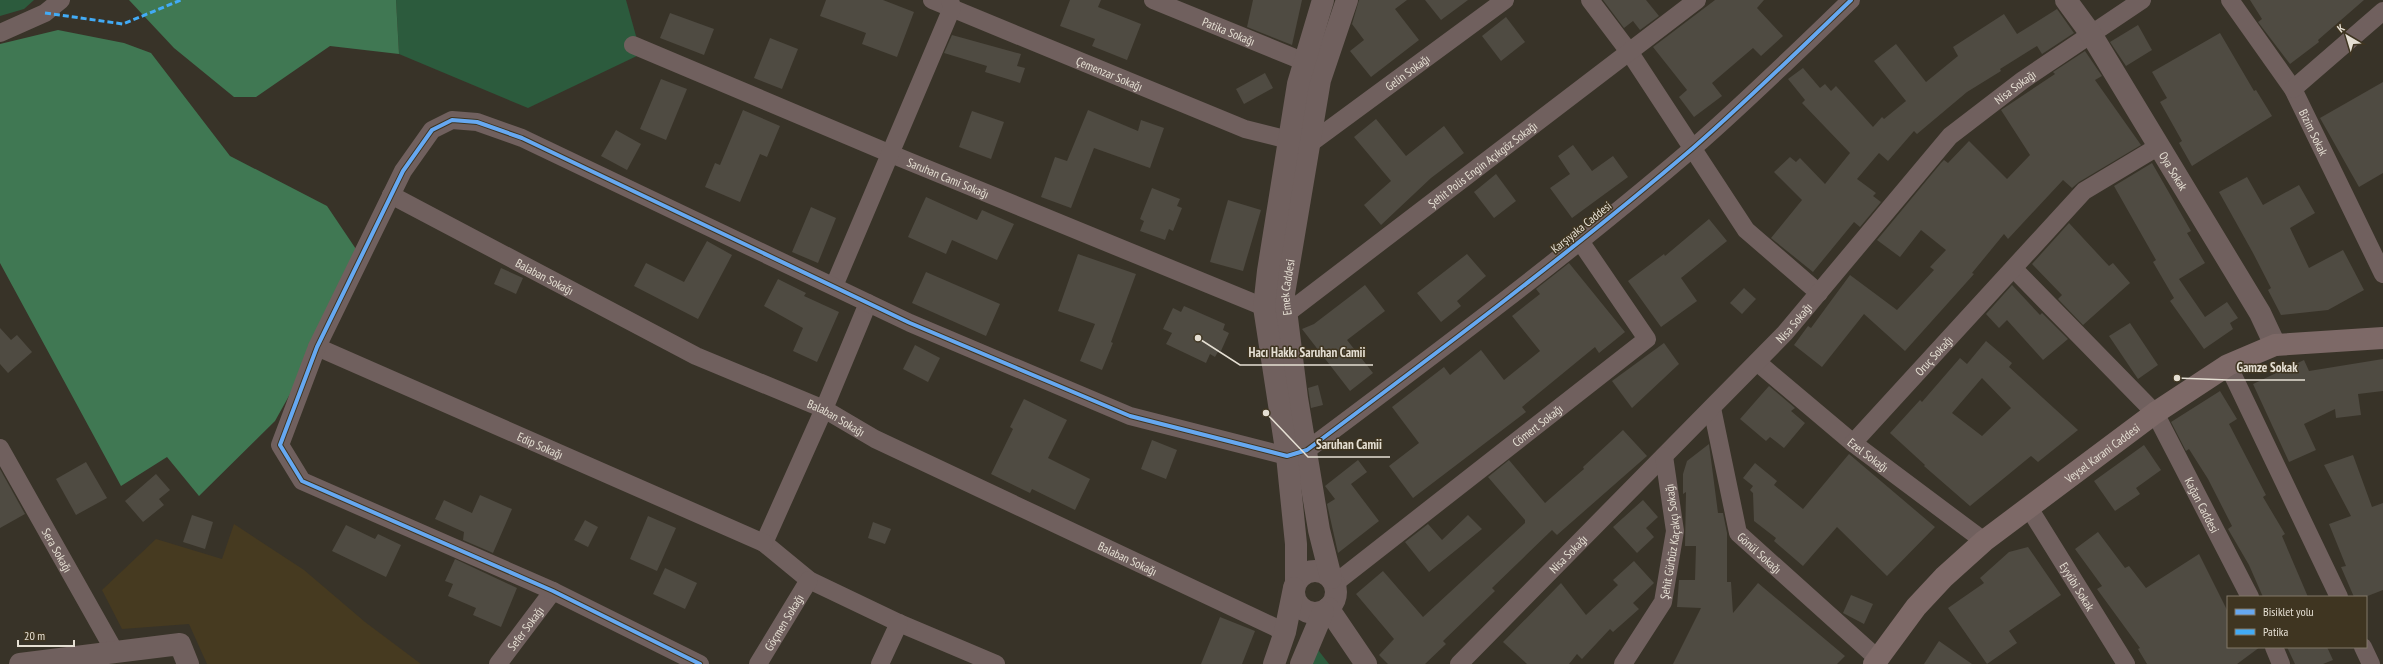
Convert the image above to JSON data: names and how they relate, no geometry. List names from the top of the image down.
{
  "streets": {
    "main road": ["Veysel Karani Caddesi"],
    "street": [
      "Patika Sokağı",
      "Gelin Sokağı",
      "Çemenzar Sokağı",
      "Nisa Sokağı",
      "Bizim Sokak",
      "Şehit Polis Engin Açıkgöz Sokağı",
      "Oya Sokak",
      "Saruhan Cami Sokağı",
      "Karşıyaka Caddesi",
      "Balaban Sokağı",
      "Emek Caddesi",
      "Oruç Sokağı",
      "Cömert Sokağı",
      "Edip Sokağı",
      "Ezel Sokağı",
      "Kağan Caddesi",
      "Şehit Gürbüz Kaçakçı Sokağı",
      "Sera Sokağı",
      "Gönül Sokağı",
      "Eyyübi Sokak",
      "Göçmen Sokağı",
      "Sefer Sokağı"
    ]
  },
  "crossings": [
    ["Patika Sokağı", "Emek Caddesi"],
    ["Gelin Sokağı", "Çemenzar Sokağı"],
    ["Gelin Sokağı", "Emek Caddesi"],
    ["Çemenzar Sokağı", "Emek Caddesi"],
    ["Nisa Sokağı", "Oya Sokak"],
    ["Nisa Sokağı", "Ezel Sokağı"],
    ["Nisa Sokağı", "Şehit Gürbüz Kaçakçı Sokağı"],
    ["Nisa Sokağı", "Gönül Sokağı"],
    ["Şehit Polis Engin Açıkgöz Sokağı", "Emek Caddesi"],
    ["Oya Sokak", "Oruç Sokağı"],
    ["Oya Sokak", "Veysel Karani Caddesi"],
    ["Saruhan Cami Sokağı", "Emek Caddesi"],
    ["Karşıyaka Caddesi", "Emek Caddesi"],
    ["Karşıyaka Caddesi", "Cömert Sokağı"],
    ["Emek Caddesi", "Cömert Sokağı"],
    ["Oruç Sokağı", "Ezel Sokağı"],
    ["Edip Sokağı", "Göçmen Sokağı"],
    ["Veysel Karani Caddesi", "Ezel Sokağı"],
    ["Veysel Karani Caddesi", "Kağan Caddesi"],
    ["Veysel Karani Caddesi", "Gönül Sokağı"],
    ["Veysel Karani Caddesi", "Eyyübi Sokak"]
  ],
  "places": ["Hacı Hakkı Saruhan Camii", "Gamze Sokak", "Saruhan Camii"],
  "legend": ["Bisiklet yolu", "Patika"],
  "scale_bar": "20 m",
  "north": "top left"
}
